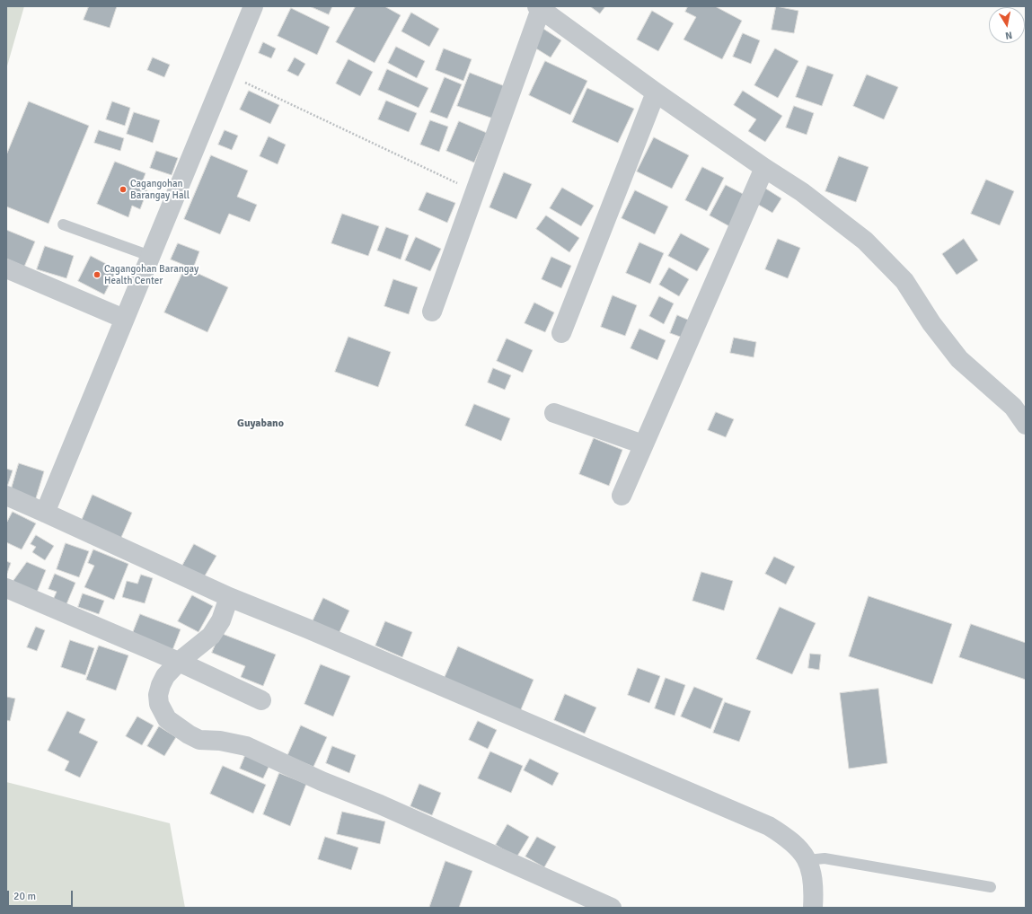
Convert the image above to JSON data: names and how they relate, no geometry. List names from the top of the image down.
{
  "districts": ["Guyabano"],
  "places": ["Cagangohan Barangay Hall", "Cagangohan Barangay Health Center"],
  "scale_bar": "20 m",
  "north": "bottom"
}
